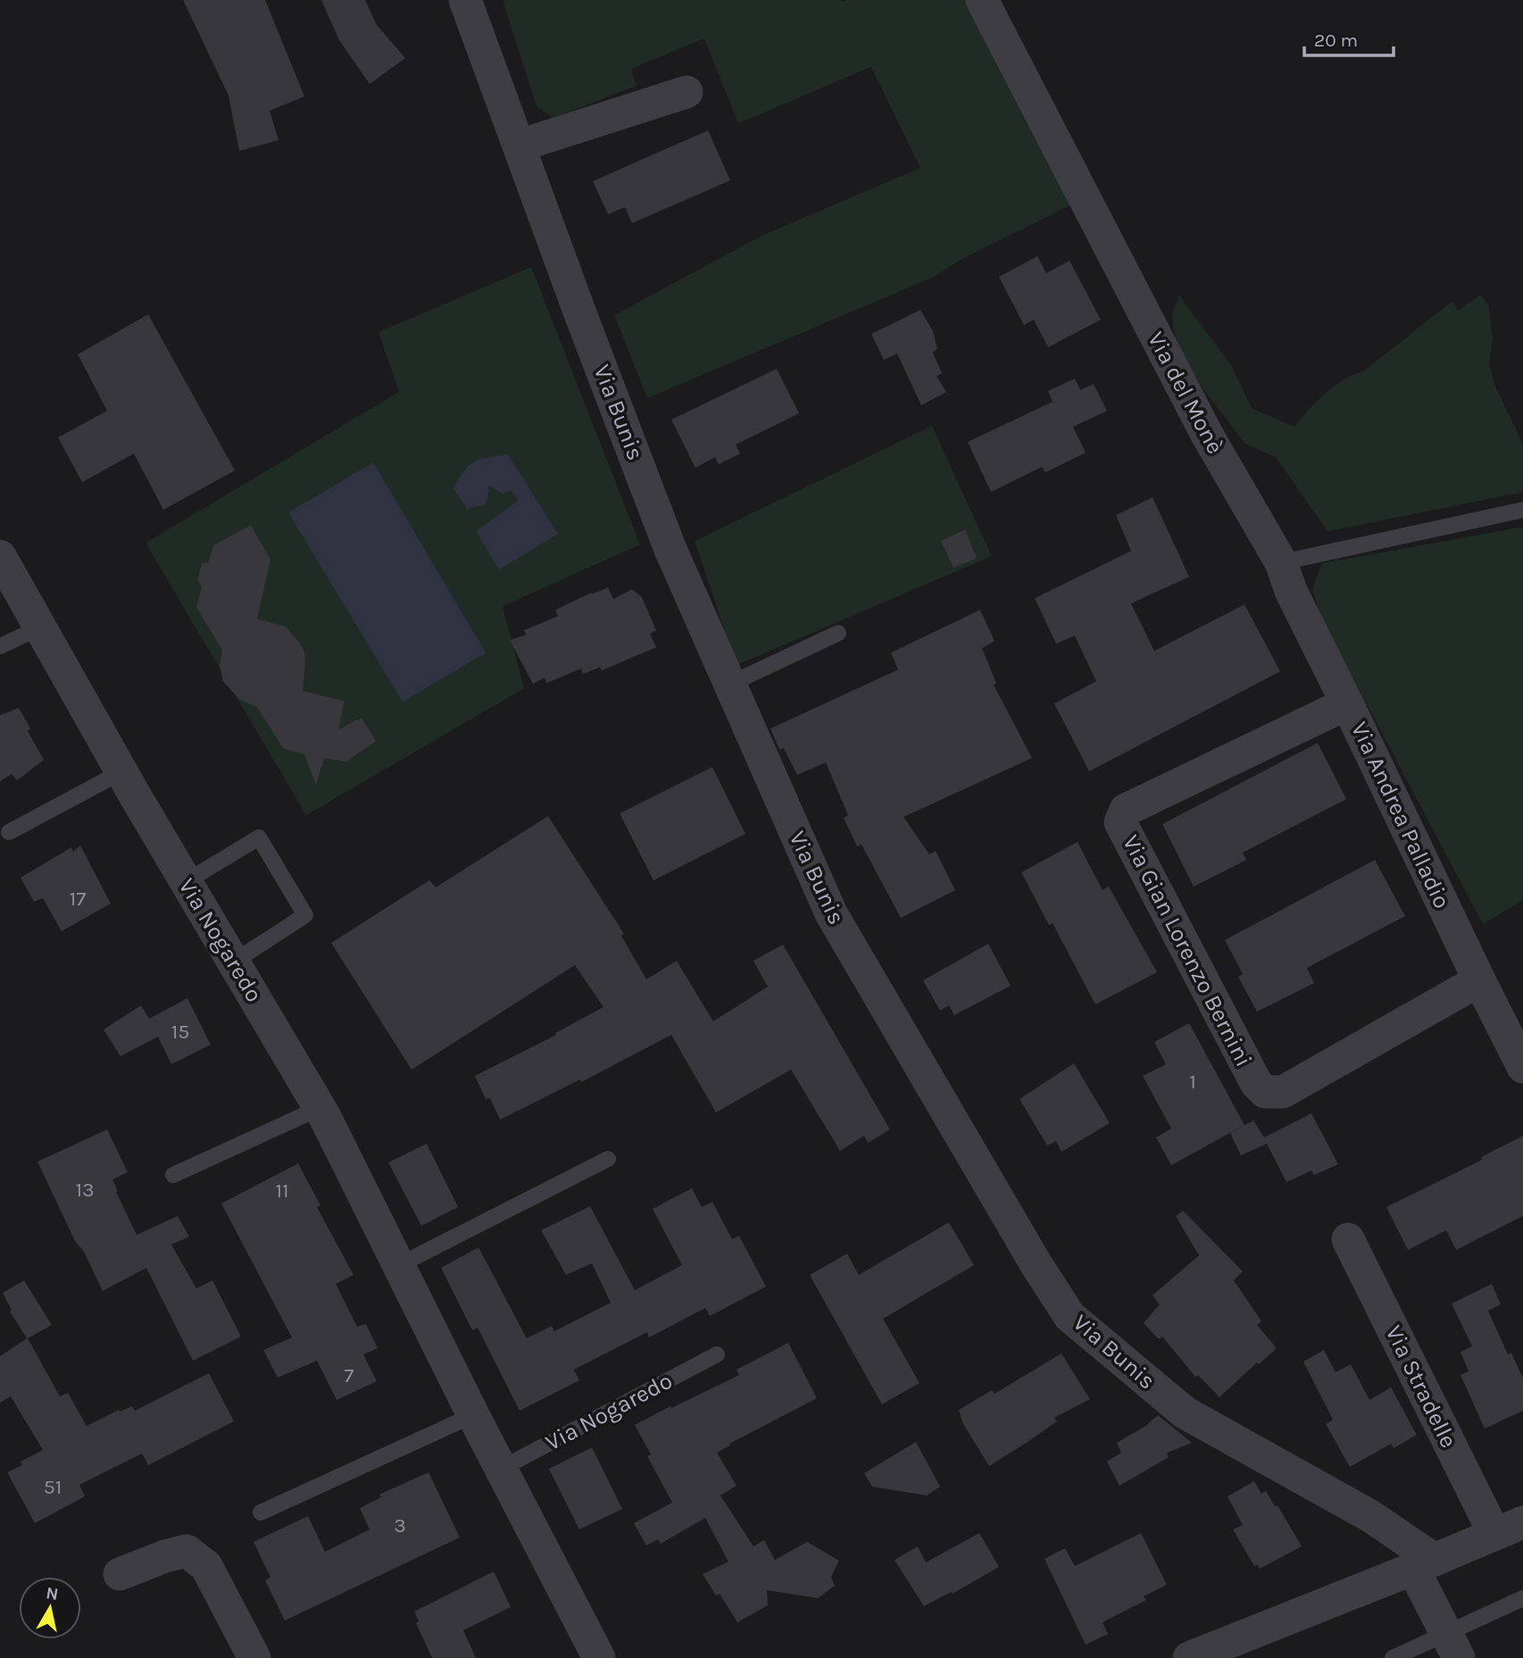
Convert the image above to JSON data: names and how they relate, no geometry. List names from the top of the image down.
{
  "streets": {
    "street": [
      "Via del Monè",
      "Via Bunis",
      "Via Andrea Palladio",
      "Via Nogaredo",
      "Via Gian Lorenzo Bernini",
      "Via Stradelle"
    ]
  },
  "crossings": [
    ["Via del Monè", "Via Andrea Palladio"],
    ["Via Bunis", "Via Stradelle"],
    ["Via Andrea Palladio", "Via Gian Lorenzo Bernini"]
  ],
  "house_numbers": [
    "17",
    "15",
    "1",
    "13",
    "11",
    "7",
    "51",
    "3"
  ],
  "scale_bar": "20 m",
  "north": "top"
}
